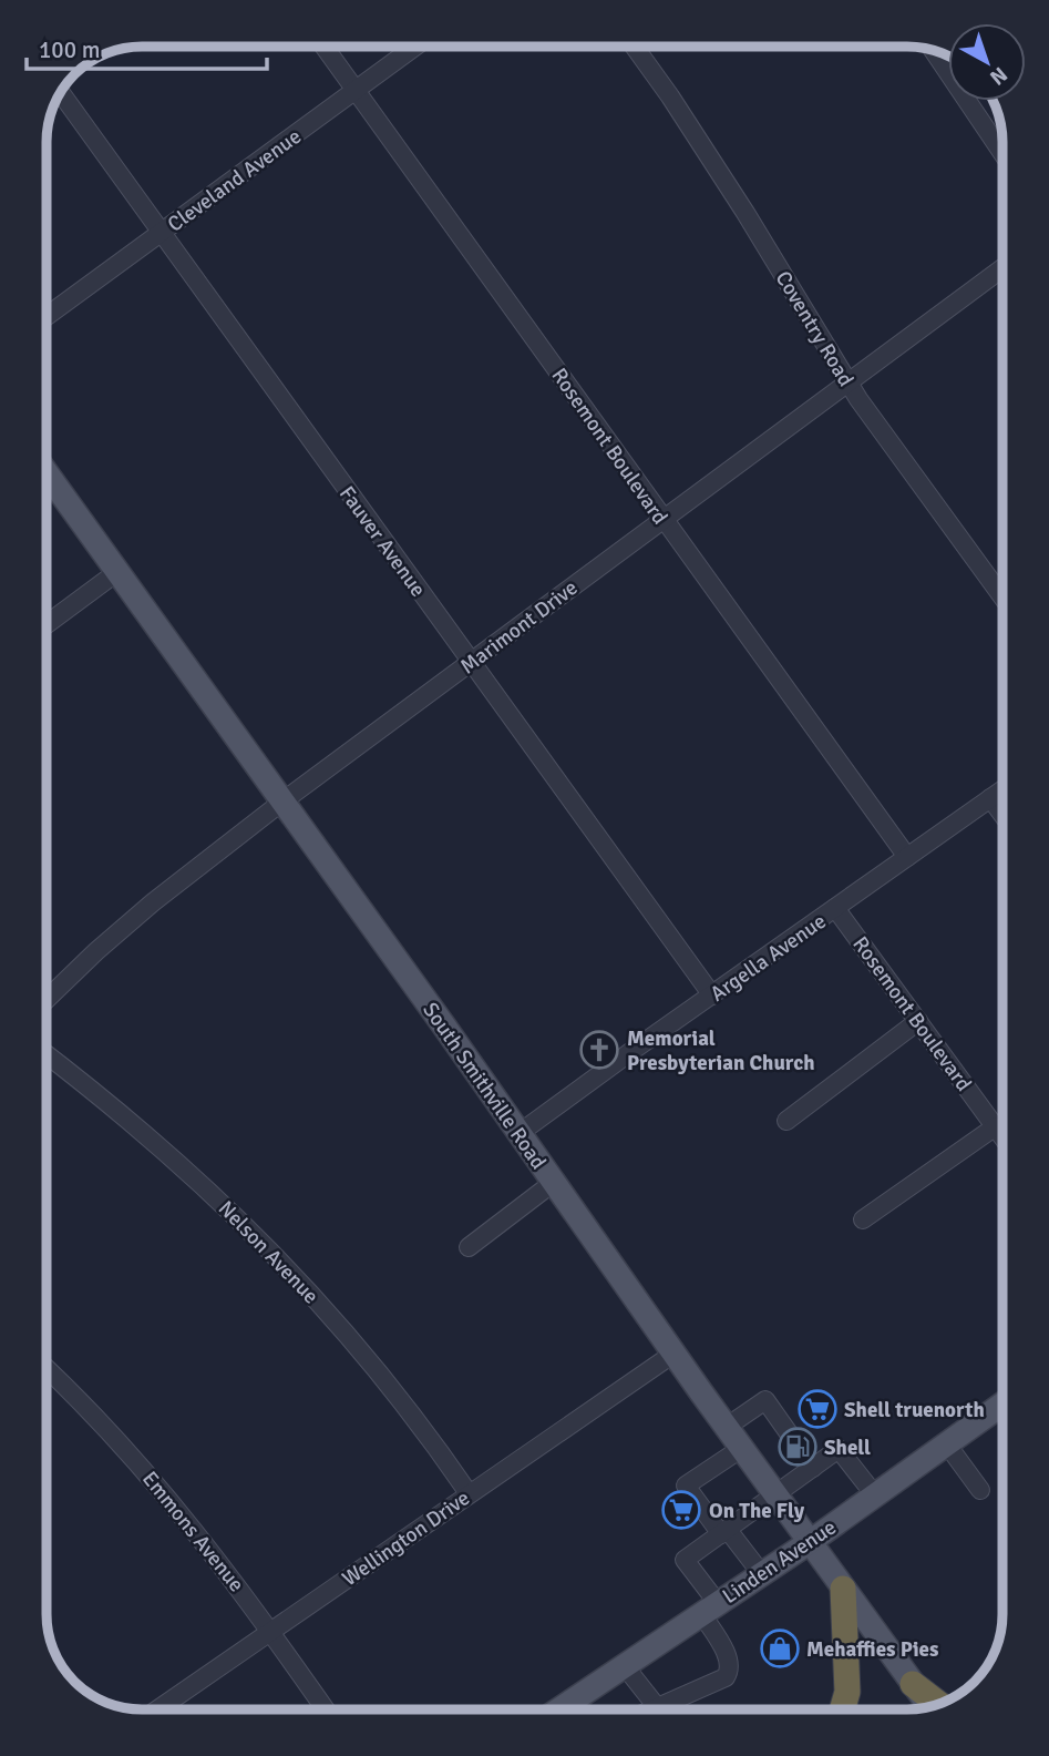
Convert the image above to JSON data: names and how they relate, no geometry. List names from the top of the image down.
{
  "streets": {
    "main road": ["South Smithville Road", "Linden Avenue"],
    "street": [
      "Cleveland Avenue",
      "Coventry Road",
      "Rosemont Boulevard",
      "Fauver Avenue",
      "Marimont Drive",
      "Argella Avenue",
      "Nelson Avenue",
      "Emmons Avenue",
      "Wellington Drive"
    ]
  },
  "crossings": [
    ["Cleveland Avenue", "Rosemont Boulevard"],
    ["Cleveland Avenue", "Fauver Avenue"],
    ["Coventry Road", "Marimont Drive"],
    ["Rosemont Boulevard", "Marimont Drive"],
    ["Rosemont Boulevard", "Argella Avenue"],
    ["Fauver Avenue", "Marimont Drive"],
    ["Fauver Avenue", "Argella Avenue"],
    ["Marimont Drive", "South Smithville Road"],
    ["Argella Avenue", "South Smithville Road"],
    ["South Smithville Road", "Wellington Drive"],
    ["South Smithville Road", "Linden Avenue"],
    ["Nelson Avenue", "Wellington Drive"],
    ["Emmons Avenue", "Wellington Drive"]
  ],
  "places": {
    "church": ["Memorial Presbyterian Church"],
    "supermarket": ["Shell truenorth", "On The Fly"],
    "fuel station": ["Shell"],
    "shop": ["Mehaffies Pies"]
  },
  "scale_bar": "100 m",
  "north": "bottom right"
}
